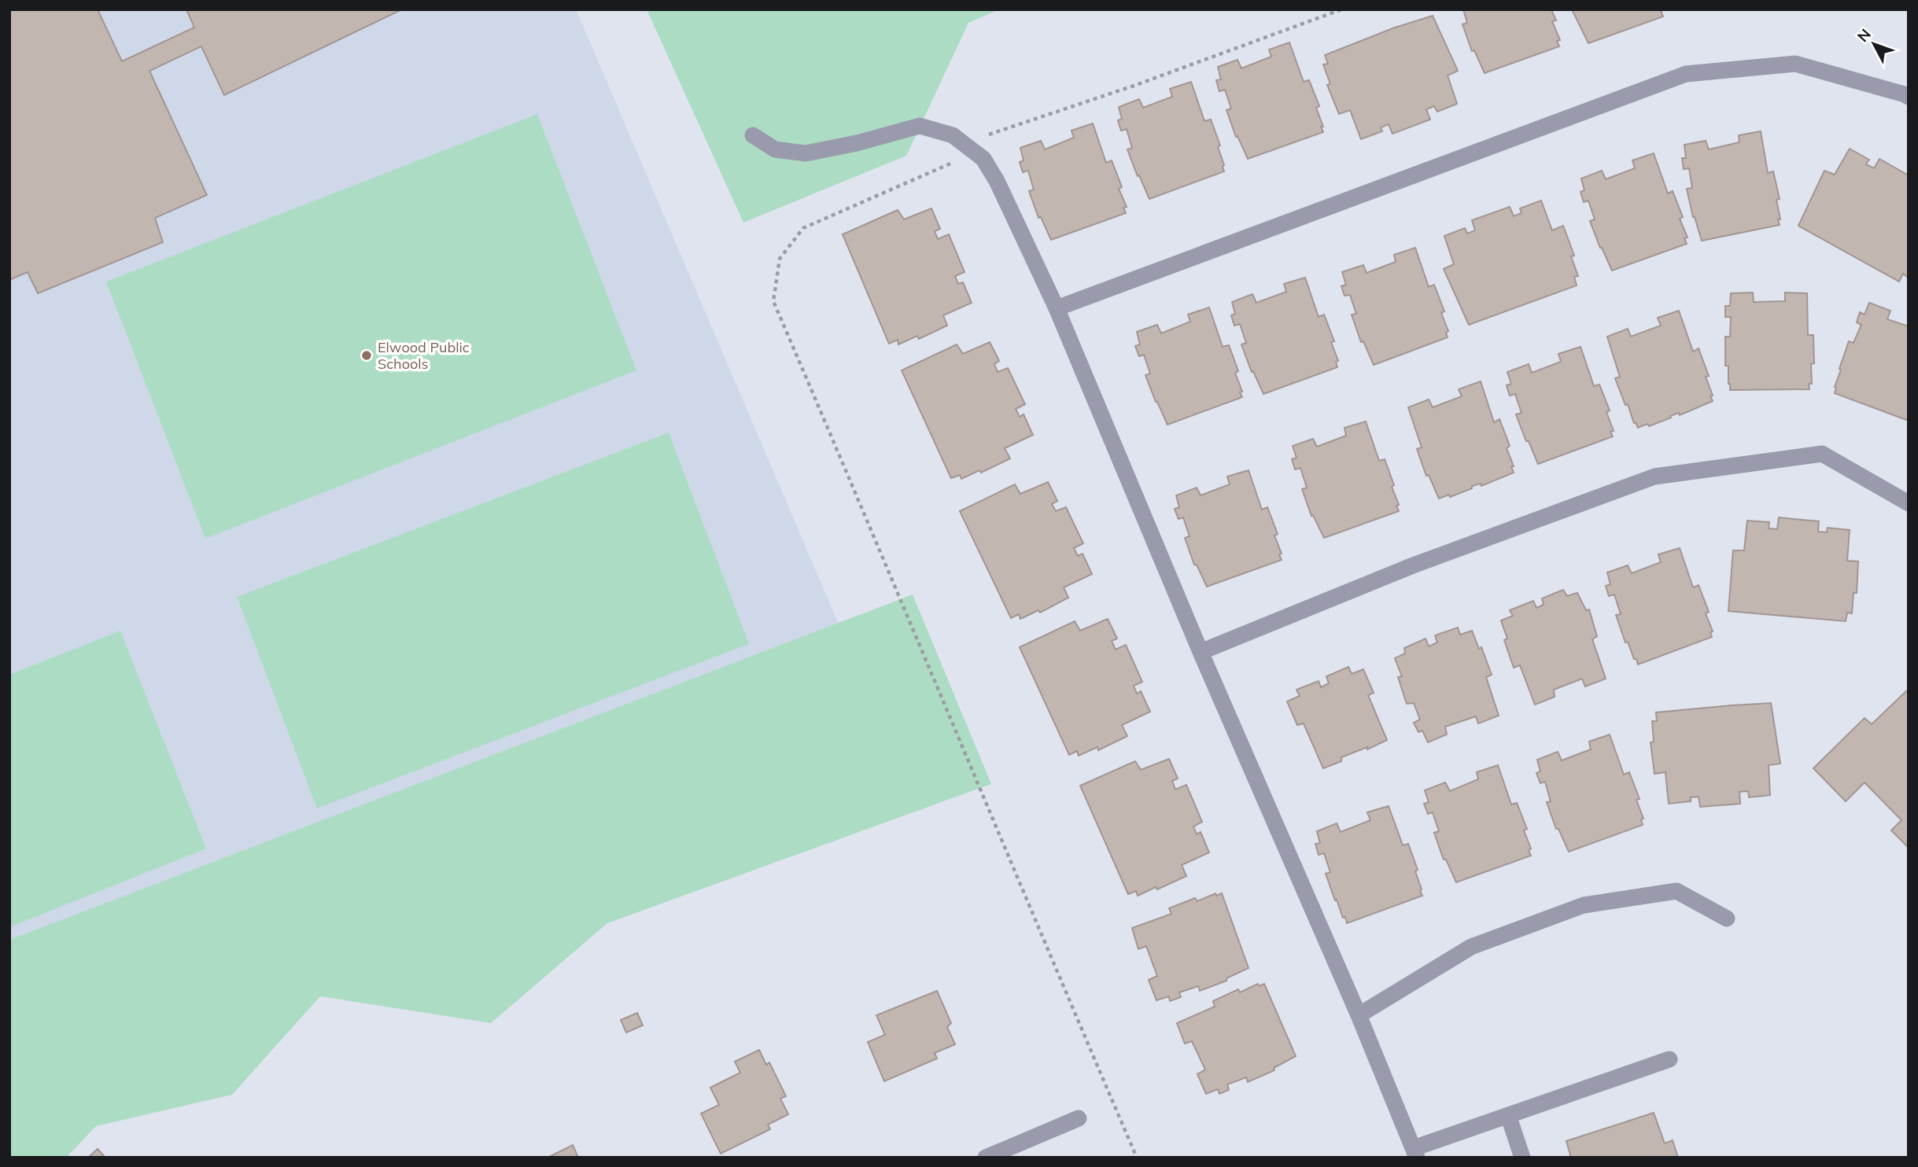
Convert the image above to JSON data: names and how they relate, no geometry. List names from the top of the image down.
{
  "places": ["Elwood Public Schools"],
  "north": "top left"
}
